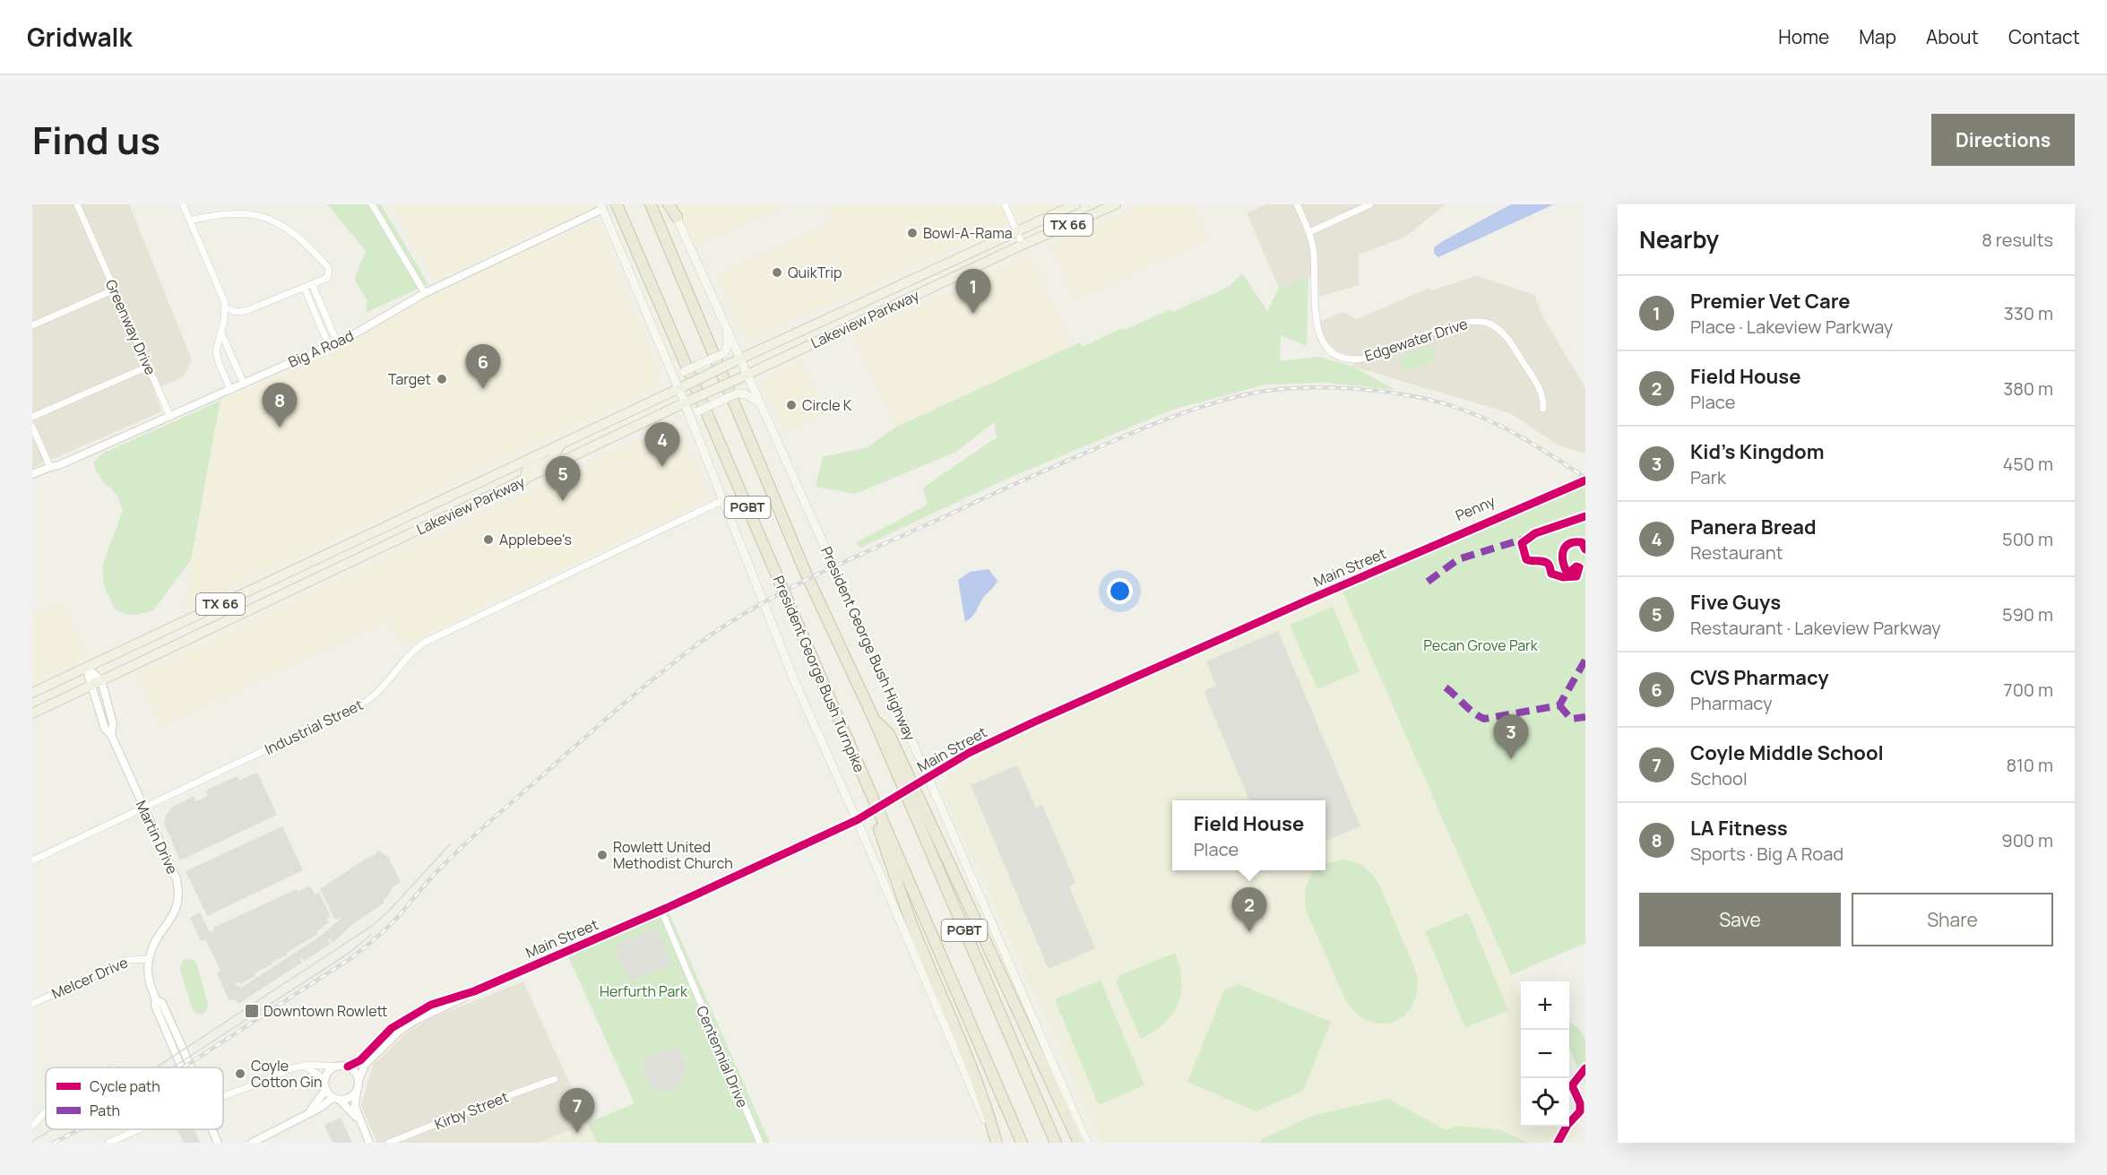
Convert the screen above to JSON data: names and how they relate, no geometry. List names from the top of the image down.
{
  "streets": {
    "highway": ["PGBT", "President George Bush Turnpike"],
    "main road": ["TX 66", "Lakeview Parkway", "President George Bush Highway"],
    "street": [
      "Greenway Drive",
      "Edgewater Drive",
      "Big A Road",
      "Main Street",
      "Industrial Street",
      "Martin Drive",
      "Melcer Drive",
      "Centennial Drive",
      "Kirby Street"
    ],
    "cycle path": ["Penny"]
  },
  "crossings": [
    ["Lakeview Parkway", "President George Bush Highway"],
    ["Lakeview Parkway", "Martin Drive"],
    ["Greenway Drive", "Big A Road"],
    ["Main Street", "President George Bush Highway"],
    ["Main Street", "Centennial Drive"],
    ["Industrial Street", "Martin Drive"],
    ["Martin Drive", "Melcer Drive"]
  ],
  "parks": ["Pecan Grove Park", "Herfurth Park"],
  "places": {
    "other": [
      "Bowl-A-Rama",
      "QuikTrip",
      "Target",
      "Circle K",
      "Applebee's",
      "Rowlett United Methodist Church",
      "Coyle Cotton Gin"
    ],
    "transit": ["Downtown Rowlett"]
  },
  "legend": ["Cycle path", "Path"],
  "page": {
    "header": "Gridwalk",
    "nav": [
      "Home",
      "Map",
      "About",
      "Contact"
    ],
    "title": "Find us",
    "buttons": [
      "Directions",
      ["Save", "Share"]
    ],
    "heading": ["Nearby", "8 results"],
    "pins": [
      "1",
      "6",
      "8",
      "4",
      "5",
      "3",
      "2",
      "7"
    ],
    "list": [
      {
        "mark": "1",
        "name": "Premier Vet Care",
        "note": "Place · Lakeview Parkway",
        "value": "330 m"
      },
      {
        "mark": "2",
        "name": "Field House",
        "note": "Place",
        "value": "380 m"
      },
      {
        "mark": "3",
        "name": "Kid's Kingdom",
        "note": "Park",
        "value": "450 m"
      },
      {
        "mark": "4",
        "name": "Panera Bread",
        "note": "Restaurant",
        "value": "500 m"
      },
      {
        "mark": "5",
        "name": "Five Guys",
        "note": "Restaurant · Lakeview Parkway",
        "value": "590 m"
      },
      {
        "mark": "6",
        "name": "CVS Pharmacy",
        "note": "Pharmacy",
        "value": "700 m"
      },
      {
        "mark": "7",
        "name": "Coyle Middle School",
        "note": "School",
        "value": "810 m"
      },
      {
        "mark": "8",
        "name": "LA Fitness",
        "note": "Sports · Big A Road",
        "value": "900 m"
      }
    ],
    "popup": ["Field House", "Place"],
    "map_buttons": ["+", "−"]
  }
}
